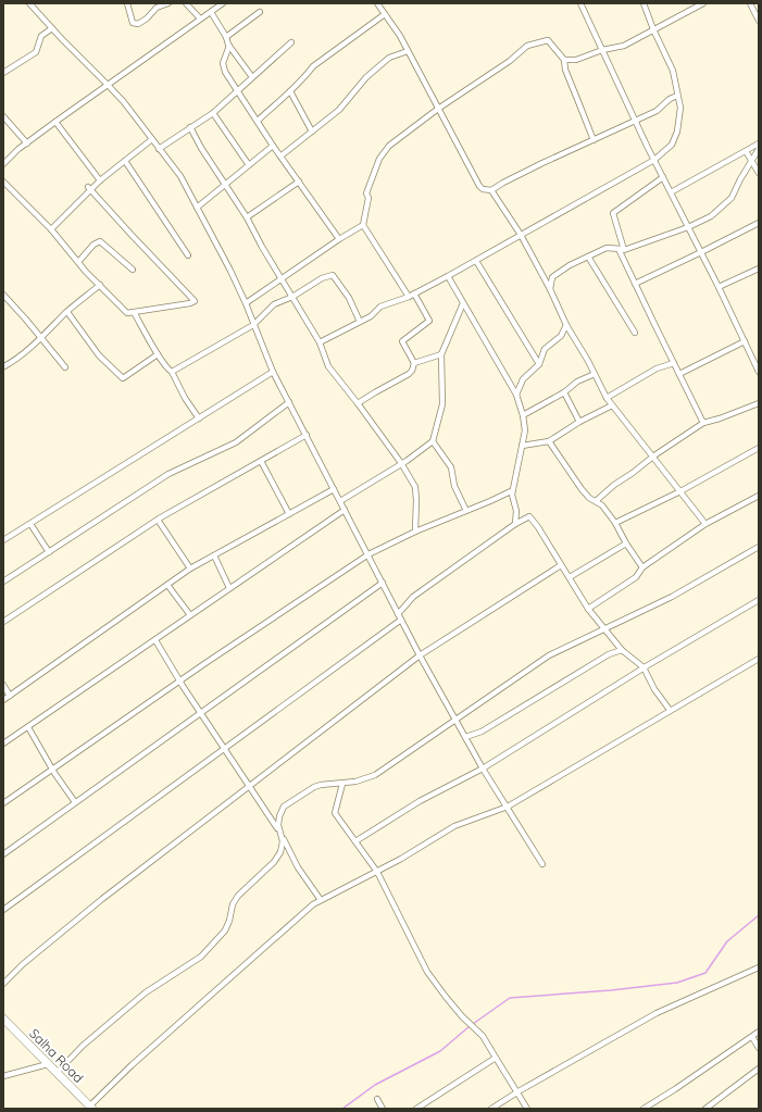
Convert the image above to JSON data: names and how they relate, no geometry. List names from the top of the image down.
{
  "streets": {
    "main road": ["Salha Road"]
  }
}
